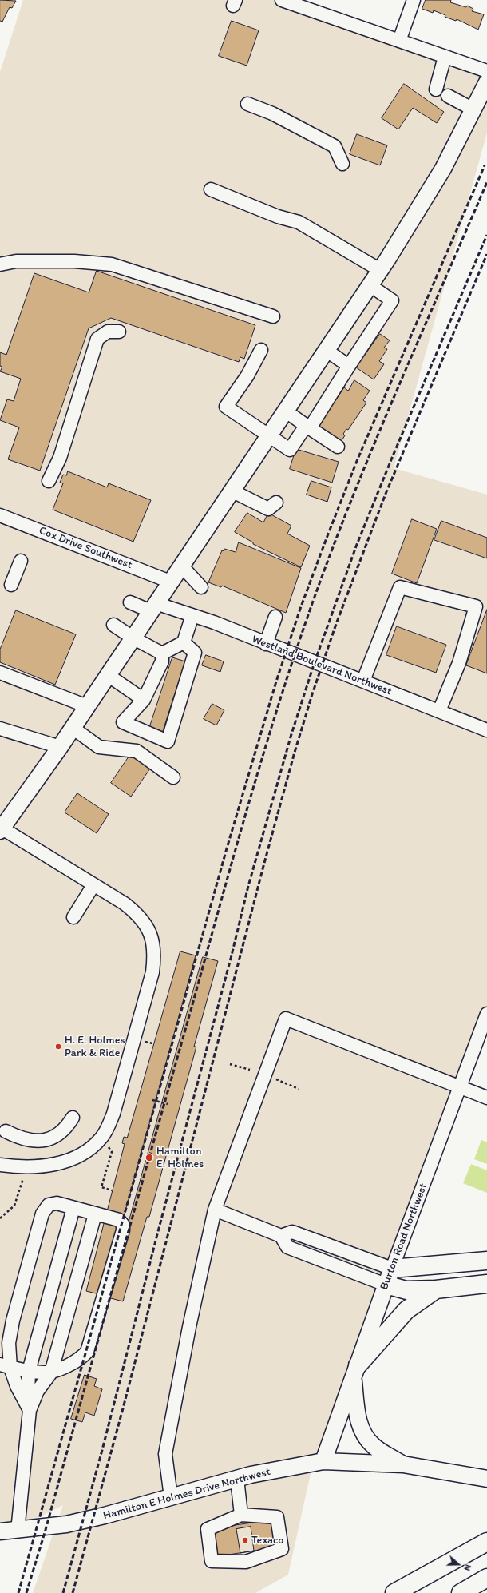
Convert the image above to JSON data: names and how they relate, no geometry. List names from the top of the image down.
{
  "streets": {
    "main road": ["Burton Road Northwest", "Hamilton E Holmes Drive Northwest"],
    "street": ["Cox Drive Southwest", "Westland Boulevard Northwest"]
  },
  "crossings": [
    ["Burton Road Northwest", "Hamilton E Holmes Drive Northwest"]
  ],
  "places": ["H. E. Holmes Park & Ride", "Hamilton E. Holmes", "Texaco"],
  "north": "right"
}
